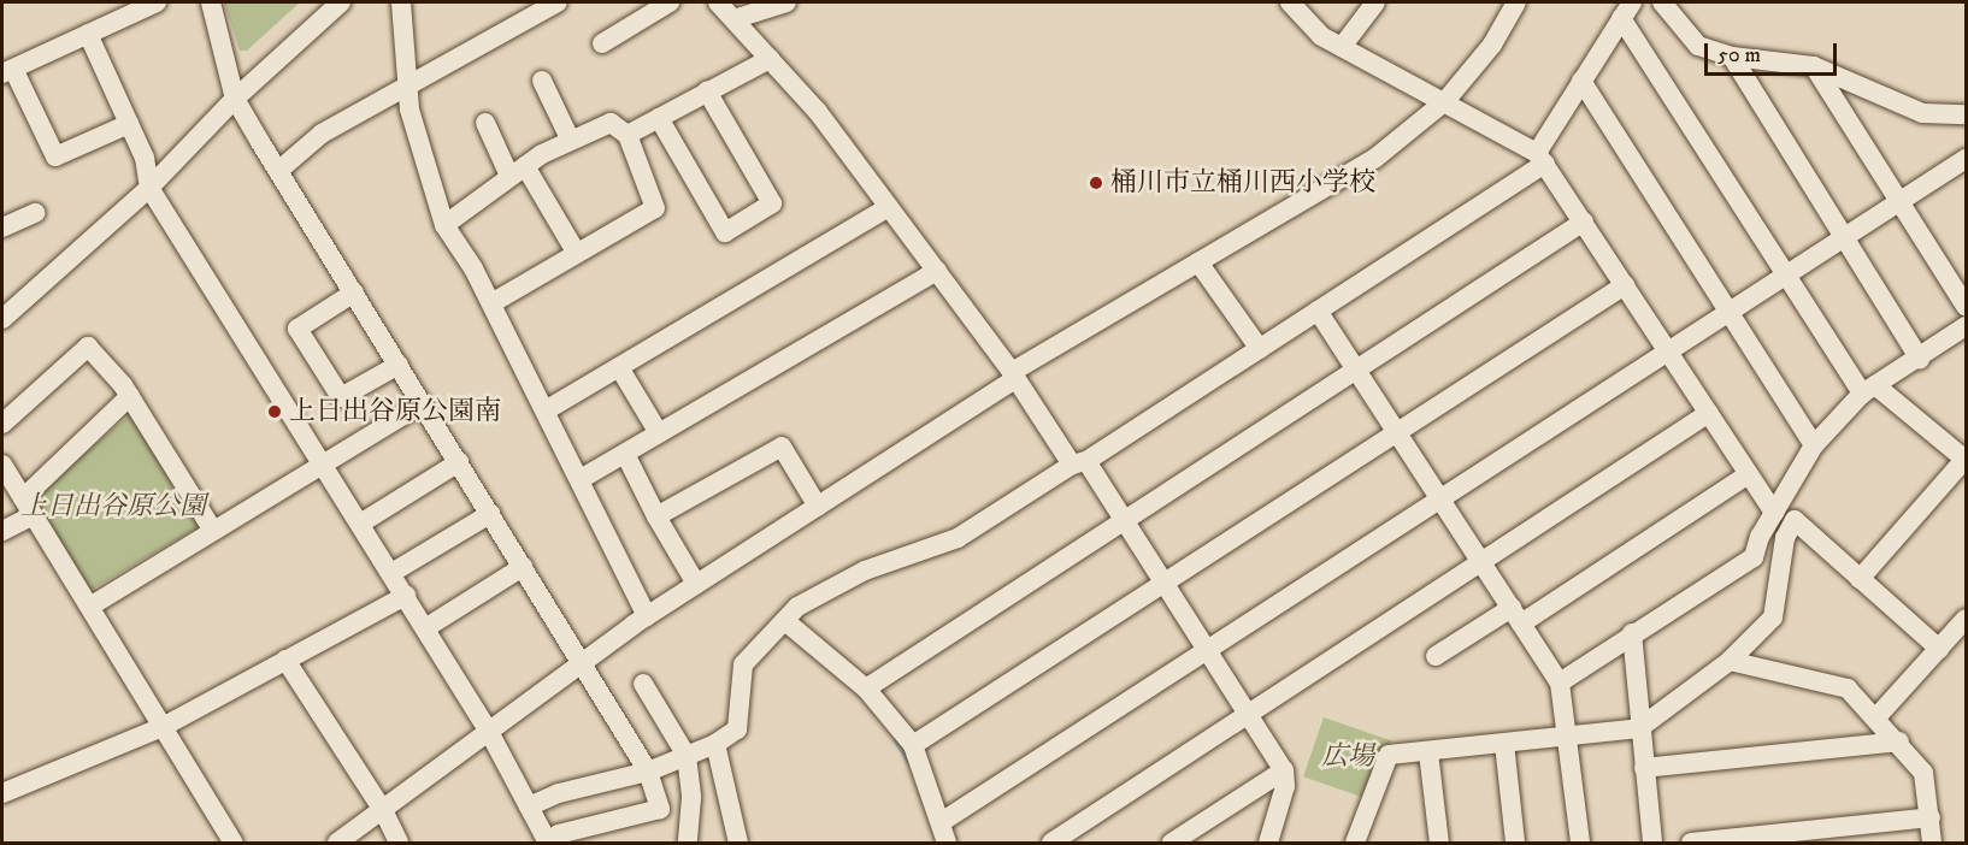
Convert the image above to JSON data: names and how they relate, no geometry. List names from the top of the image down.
{
  "parks": ["上日出谷原公園", "広場"],
  "places": ["桶川市立桶川西小学校", "上日出谷原公園南"],
  "scale_bar": "50 m"
}
